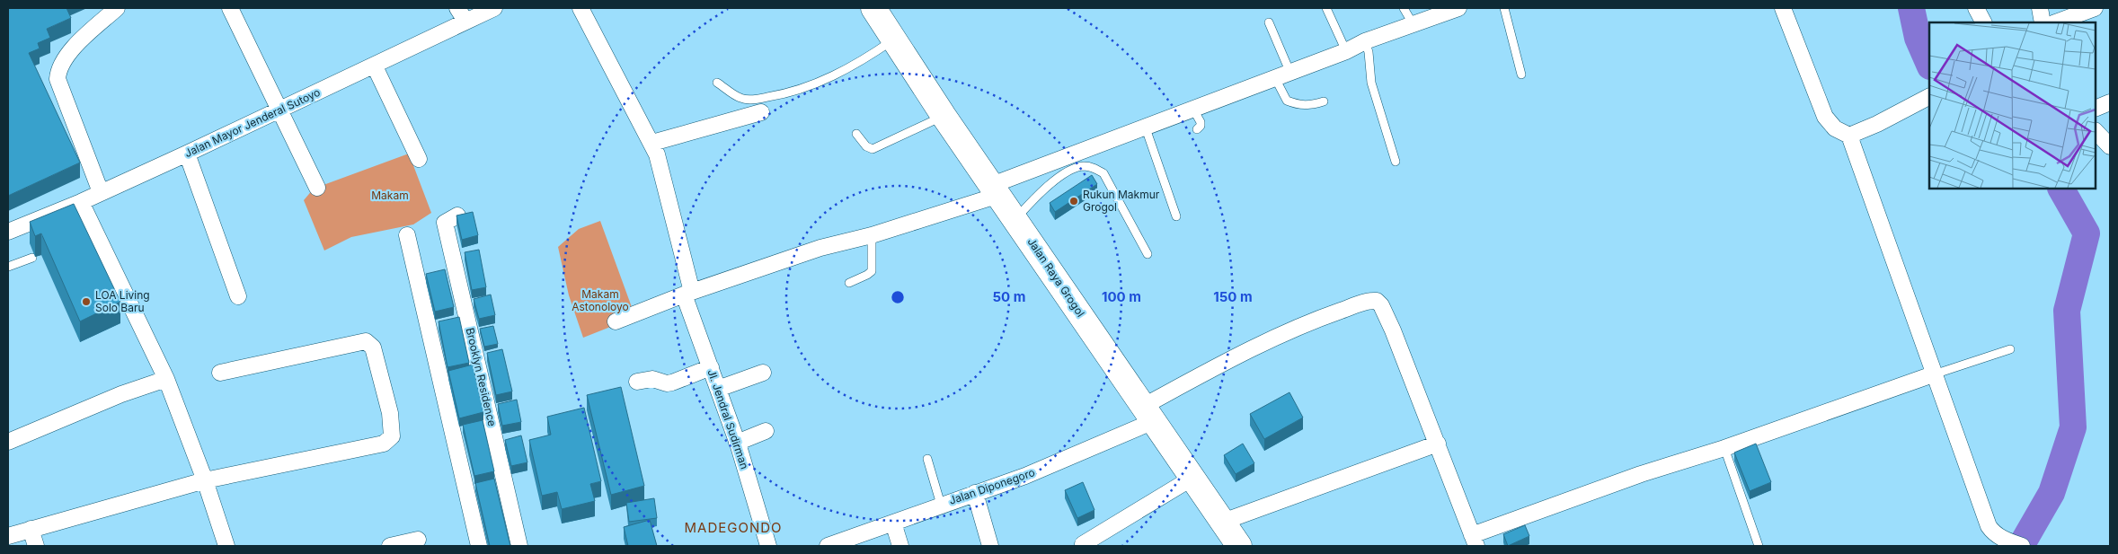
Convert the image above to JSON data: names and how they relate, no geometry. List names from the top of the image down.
{
  "streets": {
    "main road": ["Jalan Raya Grogol"],
    "street": [
      "Jalan Mayor Jenderal Sutoyo",
      "Brooklyn Residence",
      "Jl. Jendral Sudirman",
      "Jalan Diponegoro"
    ]
  },
  "crossings": [
    ["Jalan Raya Grogol", "Jalan Diponegoro"]
  ],
  "districts": ["MADEGONDO"],
  "parks": ["Makam", "Makam Astonoloyo"],
  "places": ["Rukun Makmur Grogol", "LOA Living Solo Baru"],
  "rings": ["50 m", "100 m", "150 m"]
}
